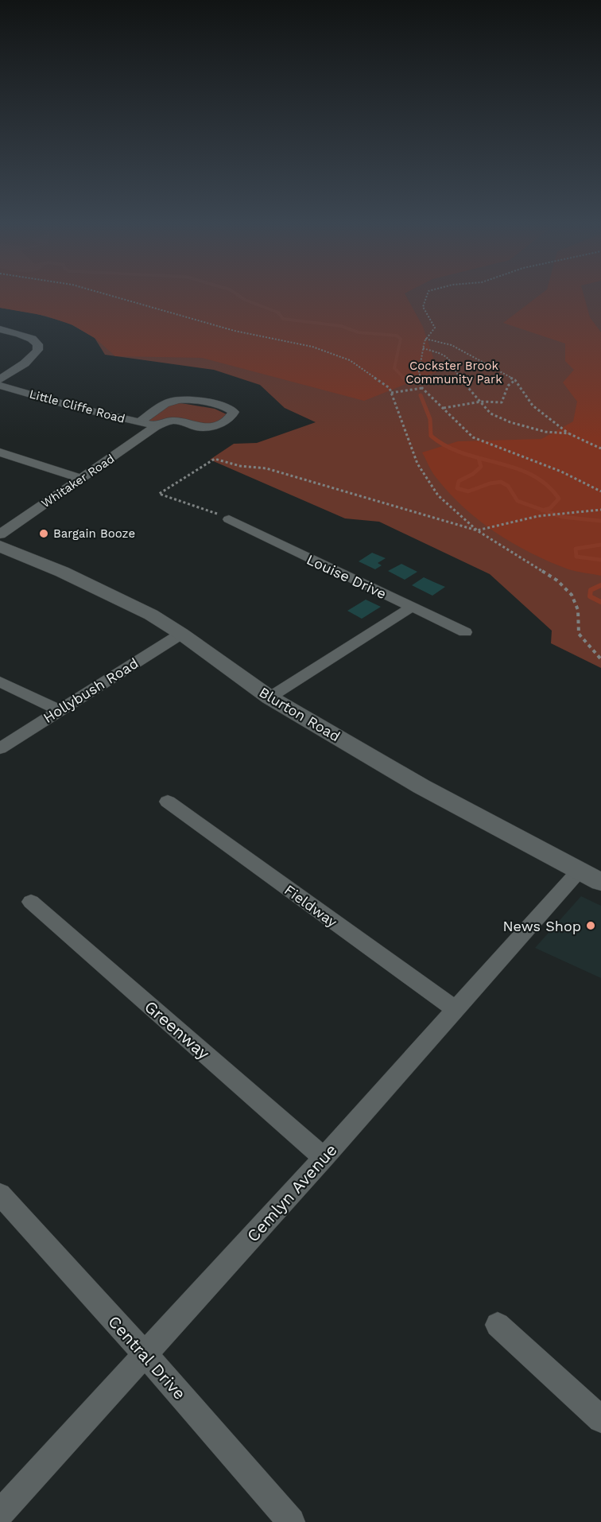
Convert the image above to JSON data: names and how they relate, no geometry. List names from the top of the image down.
{
  "streets": {
    "street": [
      "Little Cliffe Road",
      "Whitaker Road",
      "Louise Drive",
      "Hollybush Road",
      "Blurton Road",
      "Fieldway",
      "Greenway",
      "Cemlyn Avenue",
      "Central Drive"
    ]
  },
  "crossings": [
    ["Little Cliffe Road", "Whitaker Road"],
    ["Hollybush Road", "Blurton Road"],
    ["Blurton Road", "Cemlyn Avenue"],
    ["Fieldway", "Cemlyn Avenue"],
    ["Greenway", "Cemlyn Avenue"],
    ["Cemlyn Avenue", "Central Drive"]
  ],
  "parks": ["Cockster Brook Community Park"],
  "places": ["Bargain Booze", "News Shop"]
}
